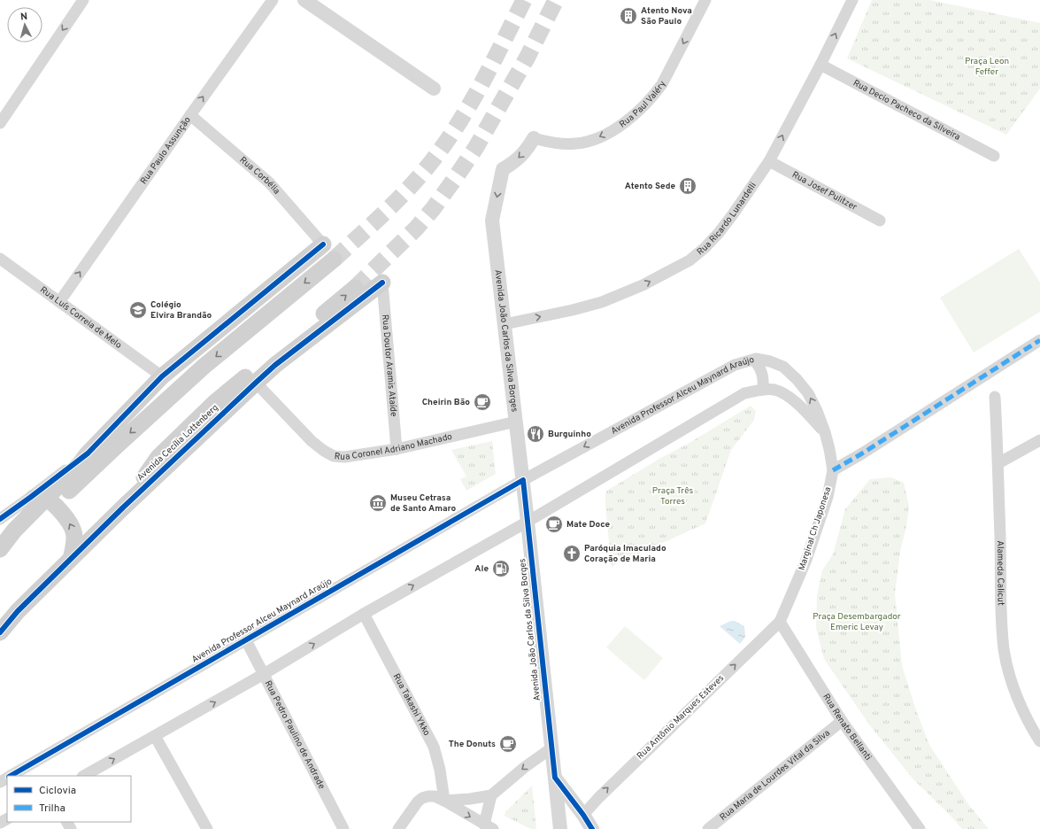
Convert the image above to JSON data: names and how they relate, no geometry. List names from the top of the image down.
{
  "streets": {
    "main road": ["Avenida Cecília Lottenberg"],
    "street": [
      "Rua Paul Valéry",
      "Rua Decio Pacheco da Silveira",
      "Rua Paulo Assunção",
      "Rua Corbélia",
      "Rua Josef Pulitzer",
      "Rua Ricardo Lunardelli",
      "Rua Luís Correia de Melo",
      "Avenida João Carlos da Silva Borges",
      "Rua Doutor Aramis Ataíde",
      "Avenida Professor Alceu Maynard Araújo",
      "Rua Coronel Adriano Machado",
      "Marginal Ch Japonesa",
      "Alameda Calicut",
      "Rua Takashi Ykko",
      "Rua Antônio Marques Esteves",
      "Rua Renato Bellanti",
      "Rua Pedro Paulino de Andrade",
      "Rua Maria de Lourdes Vital da Silva"
    ]
  },
  "crossings": [
    ["Rua Paul Valéry", "Avenida João Carlos da Silva Borges"],
    ["Rua Decio Pacheco da Silveira", "Rua Ricardo Lunardelli"],
    ["Rua Paulo Assunção", "Rua Corbélia"],
    ["Rua Paulo Assunção", "Rua Luís Correia de Melo"],
    ["Rua Josef Pulitzer", "Rua Ricardo Lunardelli"],
    ["Rua Ricardo Lunardelli", "Avenida João Carlos da Silva Borges"],
    ["Avenida João Carlos da Silva Borges", "Avenida Professor Alceu Maynard Araújo"],
    ["Avenida João Carlos da Silva Borges", "Rua Coronel Adriano Machado"],
    ["Rua Doutor Aramis Ataíde", "Avenida Cecília Lottenberg"],
    ["Rua Doutor Aramis Ataíde", "Rua Coronel Adriano Machado"],
    ["Avenida Professor Alceu Maynard Araújo", "Marginal Ch Japonesa"],
    ["Avenida Professor Alceu Maynard Araújo", "Rua Pedro Paulino de Andrade"],
    ["Avenida Cecília Lottenberg", "Rua Coronel Adriano Machado"],
    ["Marginal Ch Japonesa", "Rua Antônio Marques Esteves"],
    ["Marginal Ch Japonesa", "Rua Renato Bellanti"],
    ["Rua Antônio Marques Esteves", "Rua Renato Bellanti"],
    ["Rua Renato Bellanti", "Rua Maria de Lourdes Vital da Silva"]
  ],
  "one_way": [
    "Rua Paul Valéry",
    "Rua Paulo Assunção",
    "Rua Ricardo Lunardelli",
    "Rua Antônio Marques Esteves"
  ],
  "parks": ["Praça Leon Feffer", "Praça Três Torres", "Praça Desembargador Emeric Levay"],
  "places": {
    "building": ["Atento Nova São Paulo", "Atento Sede"],
    "school or university": ["Colégio Elvira Brandão"],
    "cafe": ["Cheirin Bão", "Mate Doce", "The Donuts"],
    "restaurant": ["Burguinho"],
    "museum": ["Museu Cetrasa de Santo Amaro"],
    "church": ["Paróquia Imaculado Coração de Maria"],
    "fuel station": ["Ale"]
  },
  "legend": ["Ciclovia", "Trilha"],
  "north": "top"
}
